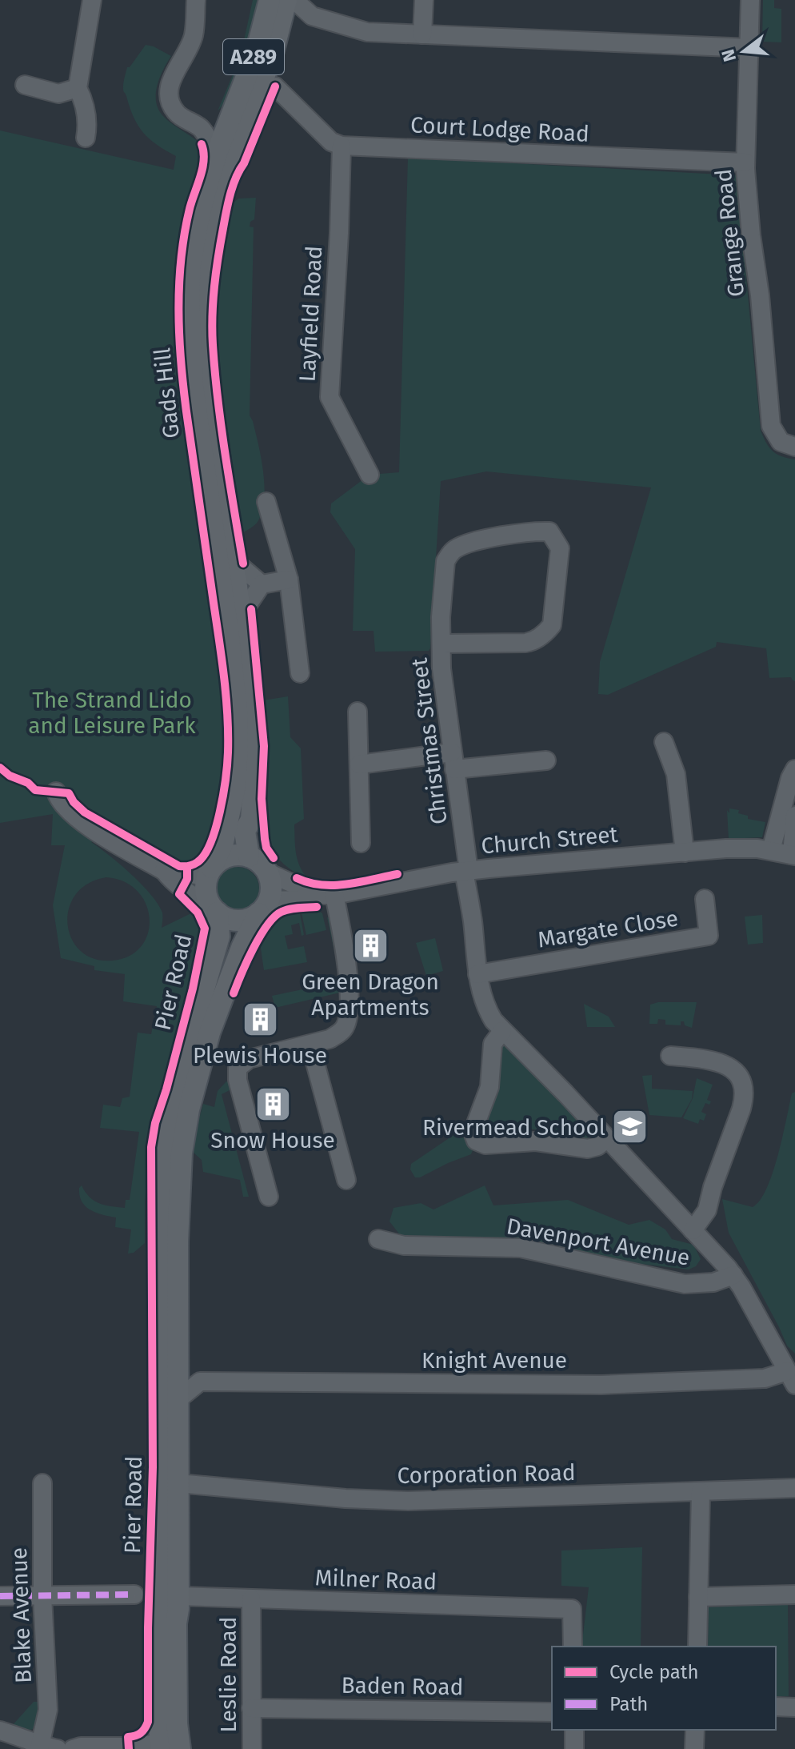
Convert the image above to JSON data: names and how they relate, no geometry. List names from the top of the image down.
{
  "streets": {
    "main road": ["A289", "Gads Hill", "Pier Road"],
    "street": [
      "Court Lodge Road",
      "Grange Road",
      "Layfield Road",
      "Christmas Street",
      "Church Street",
      "Margate Close",
      "Davenport Avenue",
      "Knight Avenue",
      "Corporation Road",
      "Milner Road",
      "Blake Avenue",
      "Leslie Road",
      "Baden Road"
    ]
  },
  "crossings": [
    ["A289", "Gads Hill"],
    ["A289", "Church Street"],
    ["A289", "Pier Road"],
    ["Court Lodge Road", "Grange Road"],
    ["Court Lodge Road", "Layfield Road"],
    ["Gads Hill", "Church Street"],
    ["Gads Hill", "Pier Road"],
    ["Christmas Street", "Church Street"],
    ["Christmas Street", "Margate Close"],
    ["Christmas Street", "Davenport Avenue"],
    ["Christmas Street", "Knight Avenue"],
    ["Church Street", "Pier Road"],
    ["Pier Road", "Corporation Road"],
    ["Pier Road", "Milner Road"],
    ["Milner Road", "Leslie Road"],
    ["Leslie Road", "Baden Road"]
  ],
  "parks": ["The Strand Lido and Leisure Park"],
  "places": {
    "building": ["Green Dragon Apartments", "Plewis House", "Snow House"],
    "school or university": ["Rivermead School"]
  },
  "legend": ["Cycle path", "Path"],
  "north": "left"
}
